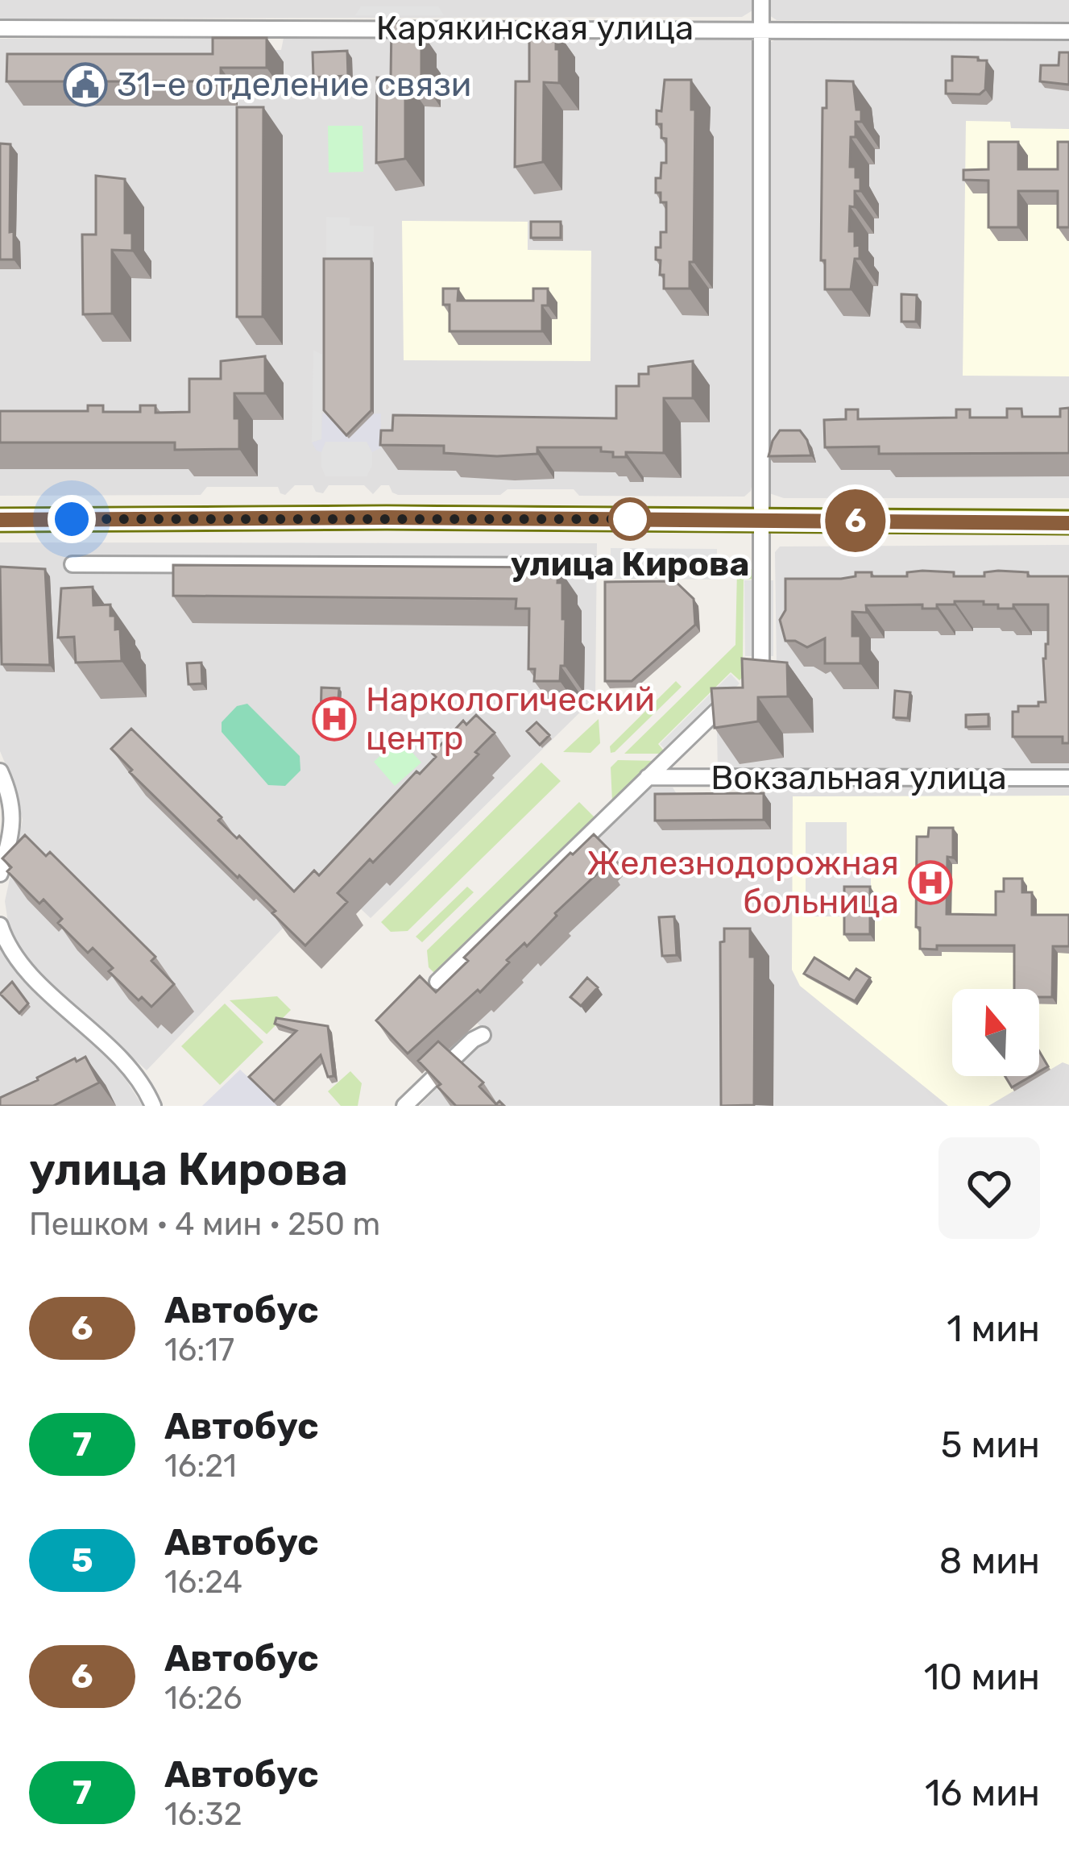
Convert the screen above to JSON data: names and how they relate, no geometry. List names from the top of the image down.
{
  "streets": {
    "street": ["Карякинская улица", "Вокзальная улица"]
  },
  "places": {
    "public building": ["31-е отделение связи"],
    "other": ["улица Кирова"],
    "hospital": ["Наркологический центр", "Железнодорожная больница"]
  },
  "lines": ["bus line 6"],
  "north": "top",
  "page": {
    "on_map": "6",
    "heading": ["улица Кирова", "Пешком · 4 мин · 250 m"],
    "list": [
      {
        "mark": "6",
        "name": "Автобус",
        "note": "16:17",
        "value": "1 мин"
      },
      {
        "mark": "7",
        "name": "Автобус",
        "note": "16:21",
        "value": "5 мин"
      },
      {
        "mark": "5",
        "name": "Автобус",
        "note": "16:24",
        "value": "8 мин"
      },
      {
        "mark": "6",
        "name": "Автобус",
        "note": "16:26",
        "value": "10 мин"
      },
      {
        "mark": "7",
        "name": "Автобус",
        "note": "16:32",
        "value": "16 мин"
      }
    ]
  }
}
